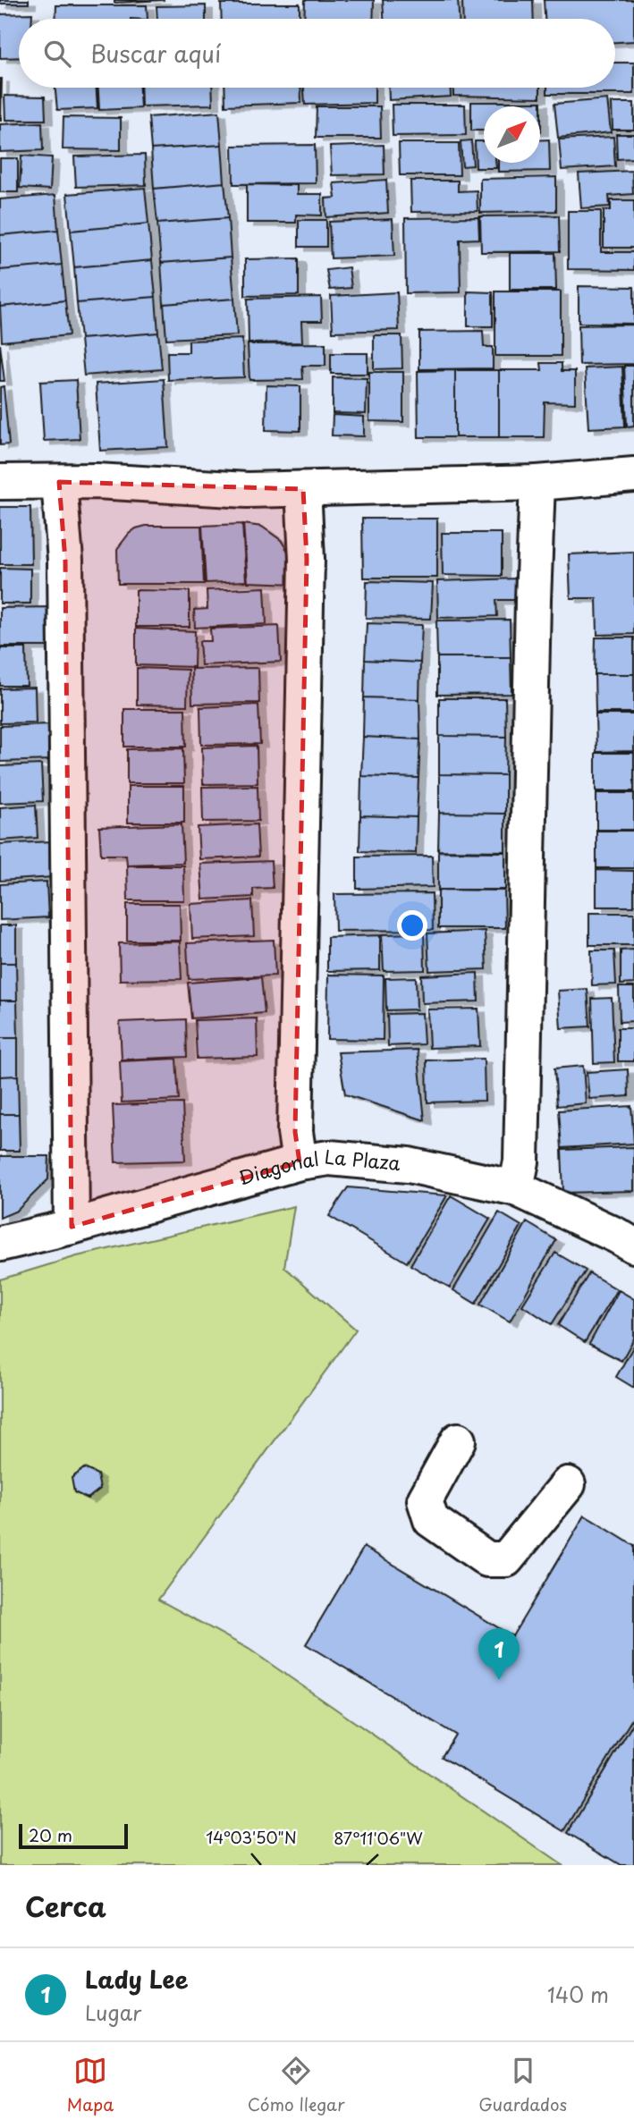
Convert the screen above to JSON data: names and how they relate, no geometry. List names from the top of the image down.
{
  "streets": {
    "street": ["Diagonal La Plaza"]
  },
  "scale_bar": "20 m",
  "north": "top right",
  "page": {
    "search": "Buscar aquí",
    "pins": "1",
    "scale": "20 m",
    "heading": "Cerca",
    "list": [
      {
        "mark": "1",
        "name": "Lady Lee",
        "note": "Lugar",
        "value": "140 m"
      }
    ],
    "nav": ["Mapa", "Cómo llegar", "Guardados"]
  },
  "coordinates": ["14°03'50\"N", "87°11'06\"W"]
}
